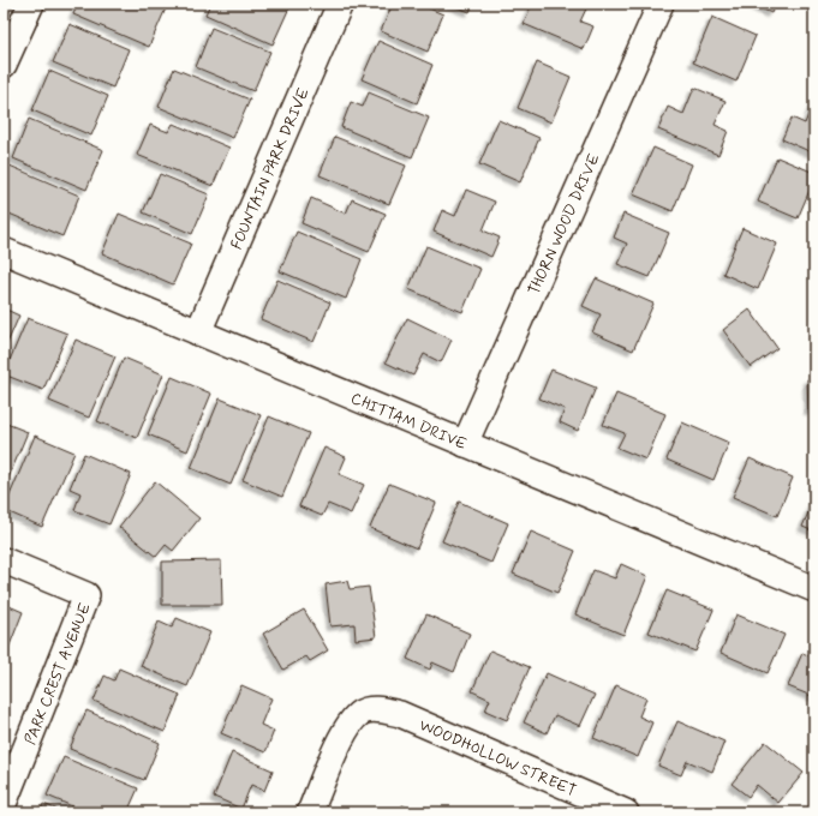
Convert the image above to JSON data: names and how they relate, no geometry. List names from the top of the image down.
{
  "streets": {
    "street": [
      "FOUNTAIN PARK DRIVE",
      "THORN WOOD DRIVE",
      "CHITTAM DRIVE",
      "PARK CREST AVENUE",
      "WOODHOLLOW STREET"
    ]
  },
  "crossings": [
    ["FOUNTAIN PARK DRIVE", "CHITTAM DRIVE"],
    ["THORN WOOD DRIVE", "CHITTAM DRIVE"]
  ]
}
